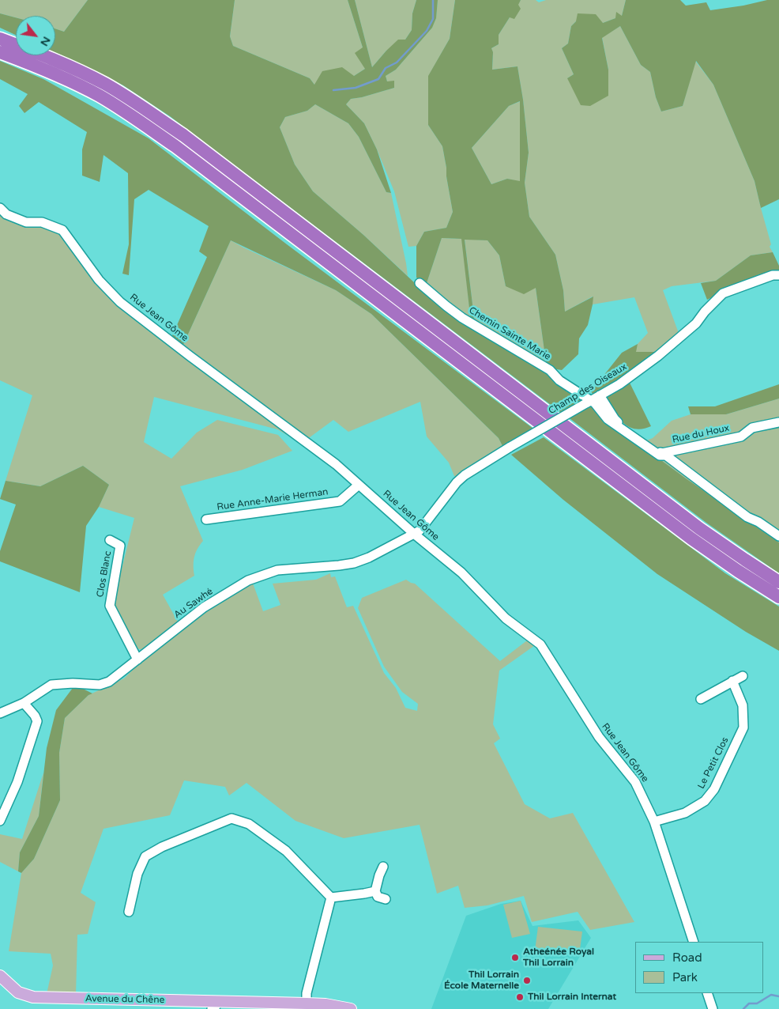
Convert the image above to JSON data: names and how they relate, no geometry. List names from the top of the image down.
{
  "streets": {
    "main road": ["Avenue du Chêne"],
    "street": [
      "Rue Jean Gôme",
      "Chemin Sainte Marie",
      "Champ des Oiseaux",
      "Rue du Houx",
      "Rue Anne-Marie Herman",
      "Clos Blanc",
      "Au Sawhé",
      "Le Petit Clos"
    ]
  },
  "crossings": [
    ["Rue Jean Gôme", "Champ des Oiseaux"],
    ["Rue Jean Gôme", "Rue Anne-Marie Herman"],
    ["Rue Jean Gôme", "Au Sawhé"],
    ["Rue Jean Gôme", "Le Petit Clos"],
    ["Chemin Sainte Marie", "Champ des Oiseaux"],
    ["Champ des Oiseaux", "Rue du Houx"],
    ["Champ des Oiseaux", "Au Sawhé"],
    ["Clos Blanc", "Au Sawhé"]
  ],
  "places": ["Atheénée Royal Thil Lorrain", "Thil Lorrain École Maternelle", "Thil Lorrain Internat"],
  "legend": ["Road", "Park"],
  "north": "bottom right"
}
